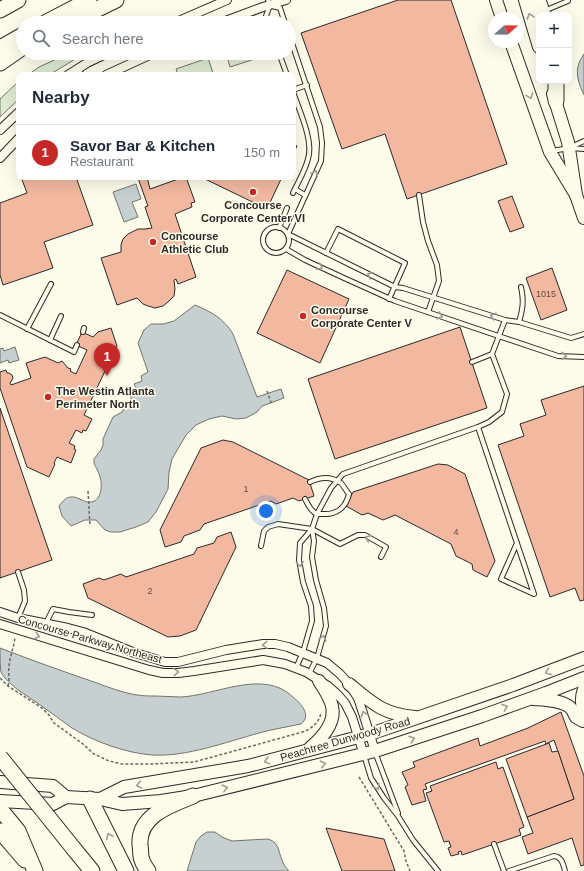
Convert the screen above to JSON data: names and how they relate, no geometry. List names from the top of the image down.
{
  "streets": {
    "main road": ["Peachtree Dunwoody Road"],
    "street": ["Concourse Parkway Northeast"]
  },
  "crossings": [
    ["Concourse Parkway Northeast", "Peachtree Dunwoody Road"]
  ],
  "places": [
    "Concourse Corporate Center VI",
    "Concourse Athletic Club",
    "Concourse Corporate Center V",
    "The Westin Atlanta Perimeter North"
  ],
  "house_numbers": [
    "1015",
    "1",
    "4",
    "2"
  ],
  "north": "right",
  "page": {
    "map_buttons": ["+", "−"],
    "search": "Search here",
    "heading": "Nearby",
    "list": [
      {
        "mark": "1",
        "name": "Savor Bar & Kitchen",
        "note": "Restaurant",
        "value": "150 m"
      }
    ],
    "pins": "1"
  }
}
